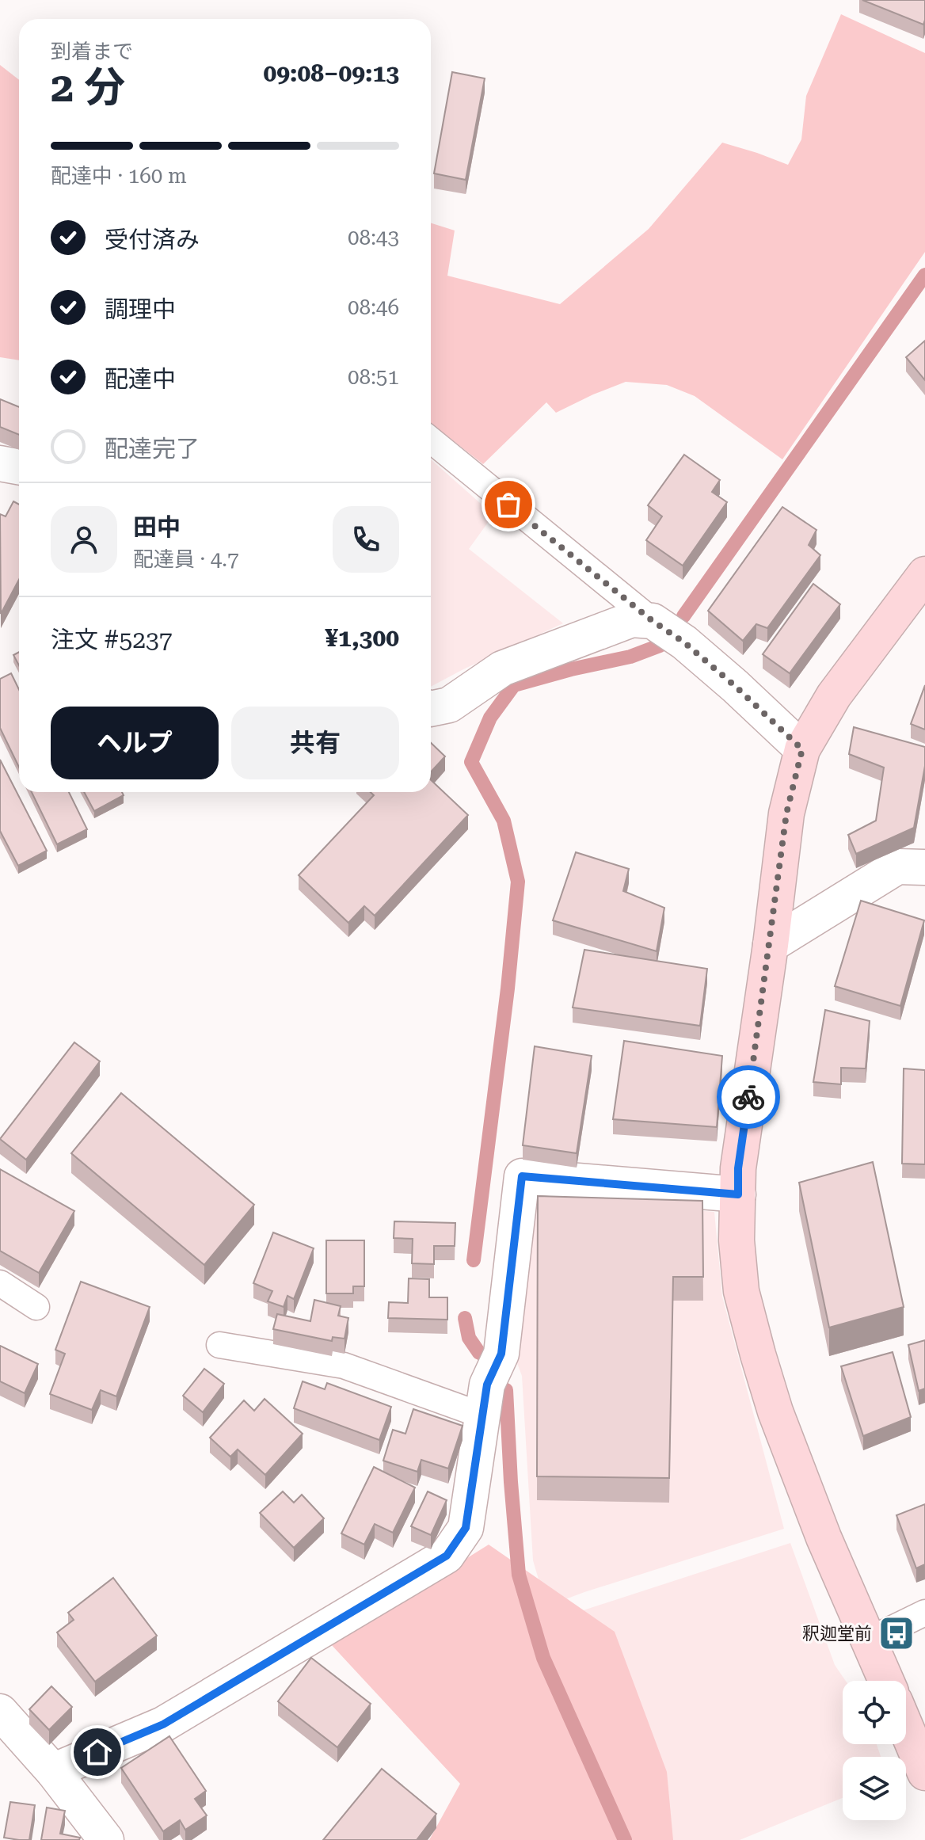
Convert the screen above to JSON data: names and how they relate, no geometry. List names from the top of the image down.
{
  "places": {
    "bus stop": ["釈迦堂前"]
  },
  "page": {
    "heading": ["2 分", "到着まで", "09:08–09:13"],
    "panel": [
      "田中",
      "配達員 · 4.7",
      "注文 #5237",
      "¥1,300"
    ],
    "bar": "配達中 · 160 m",
    "list": [
      ["受付済み", "08:43"],
      ["調理中", "08:46"],
      ["配達中", "08:51"],
      "配達完了"
    ],
    "buttons": ["ヘルプ", "共有"]
  }
}
